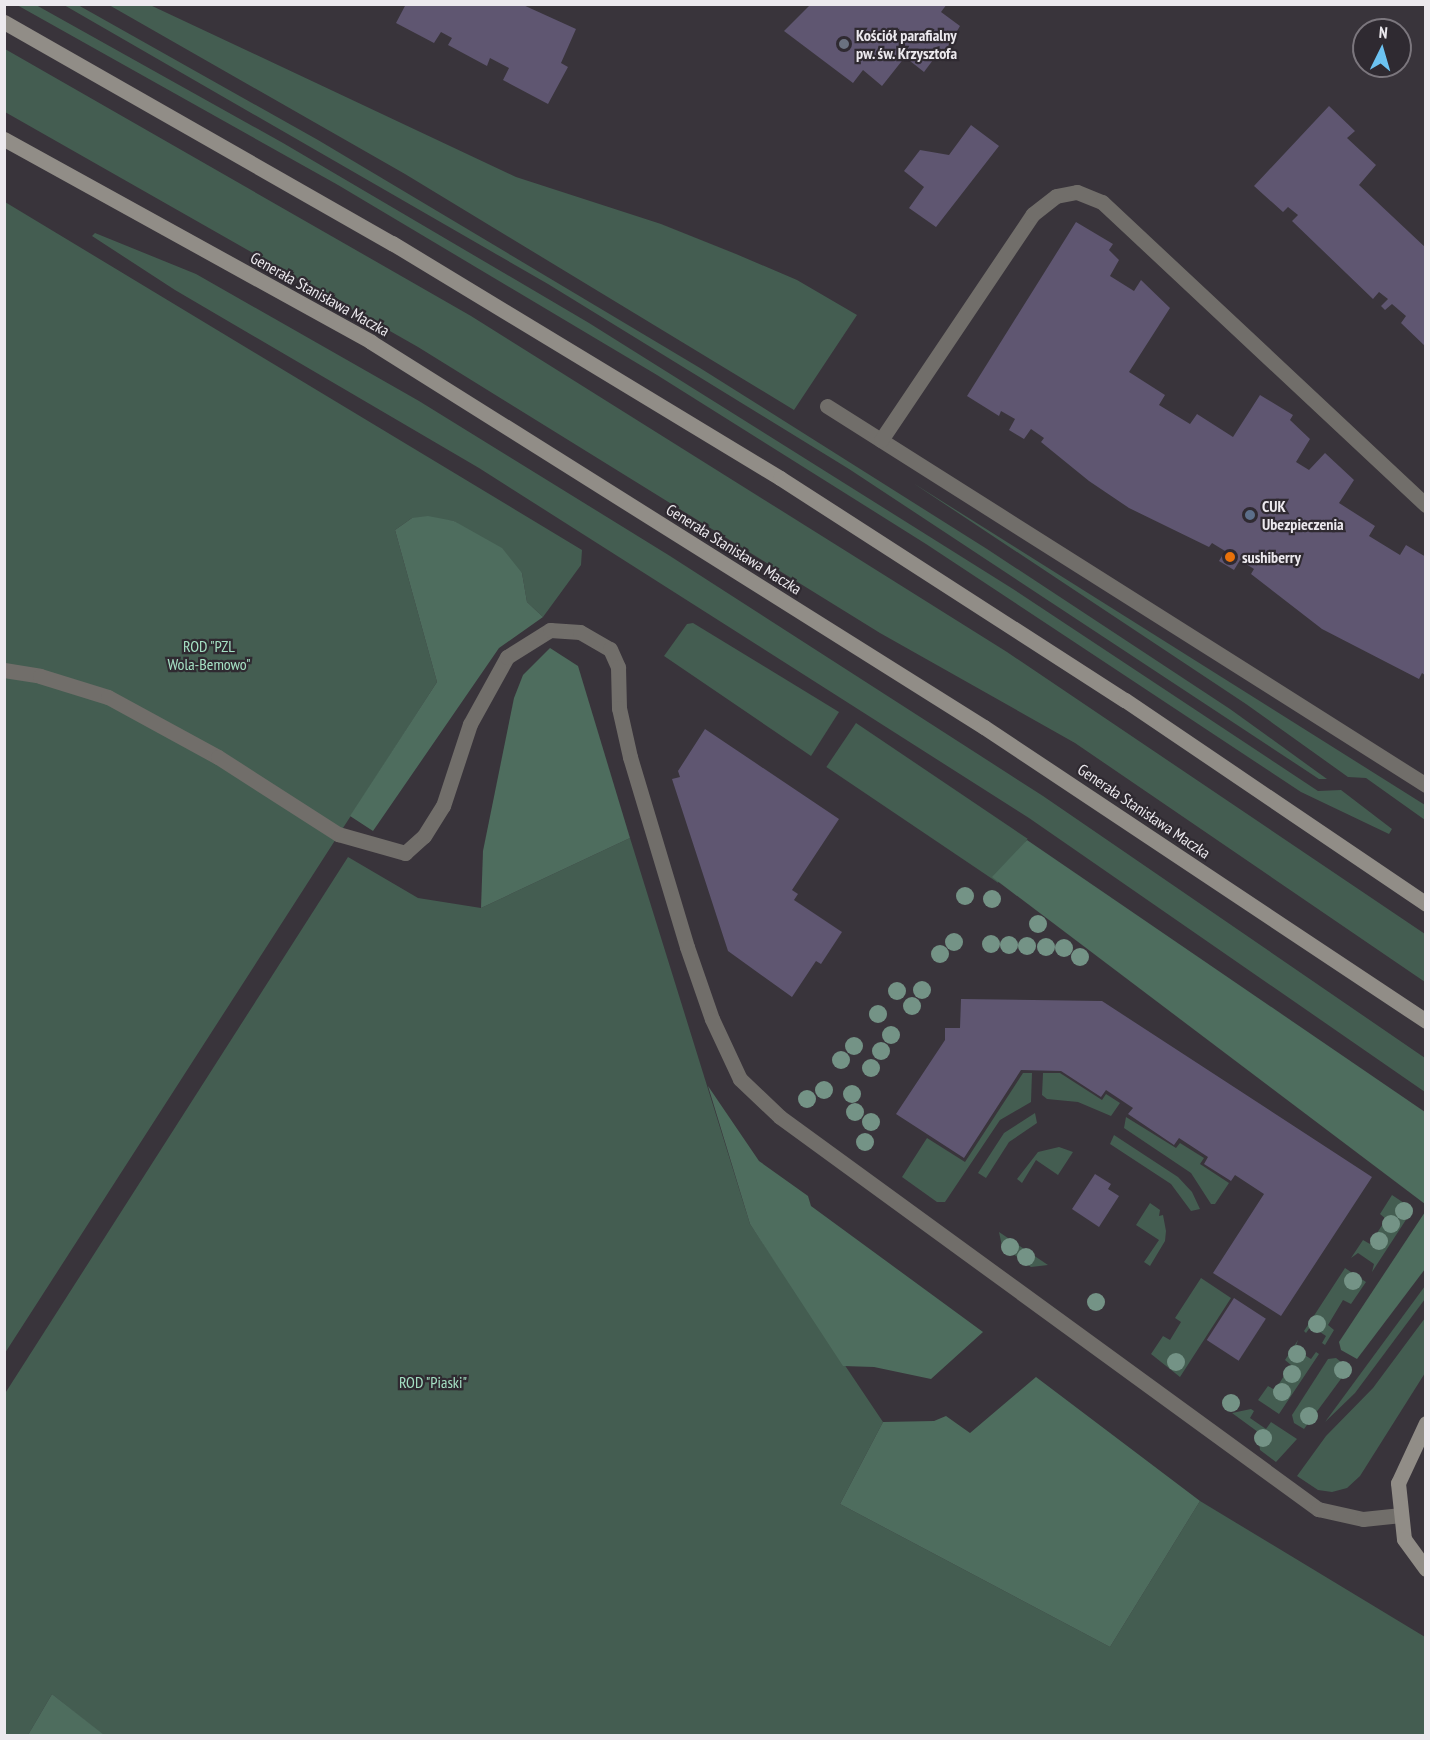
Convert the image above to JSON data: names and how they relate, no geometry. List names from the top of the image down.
{
  "streets": {
    "main road": ["Generała Stanisława Maczka"]
  },
  "parks": ["ROD \"PZL Wola-Bemowo\"", "ROD \"Piaski\""],
  "places": ["Kościół parafialny pw. św. Krzysztofa", "CUK Ubezpieczenia", "sushiberry"],
  "north": "top"
}
